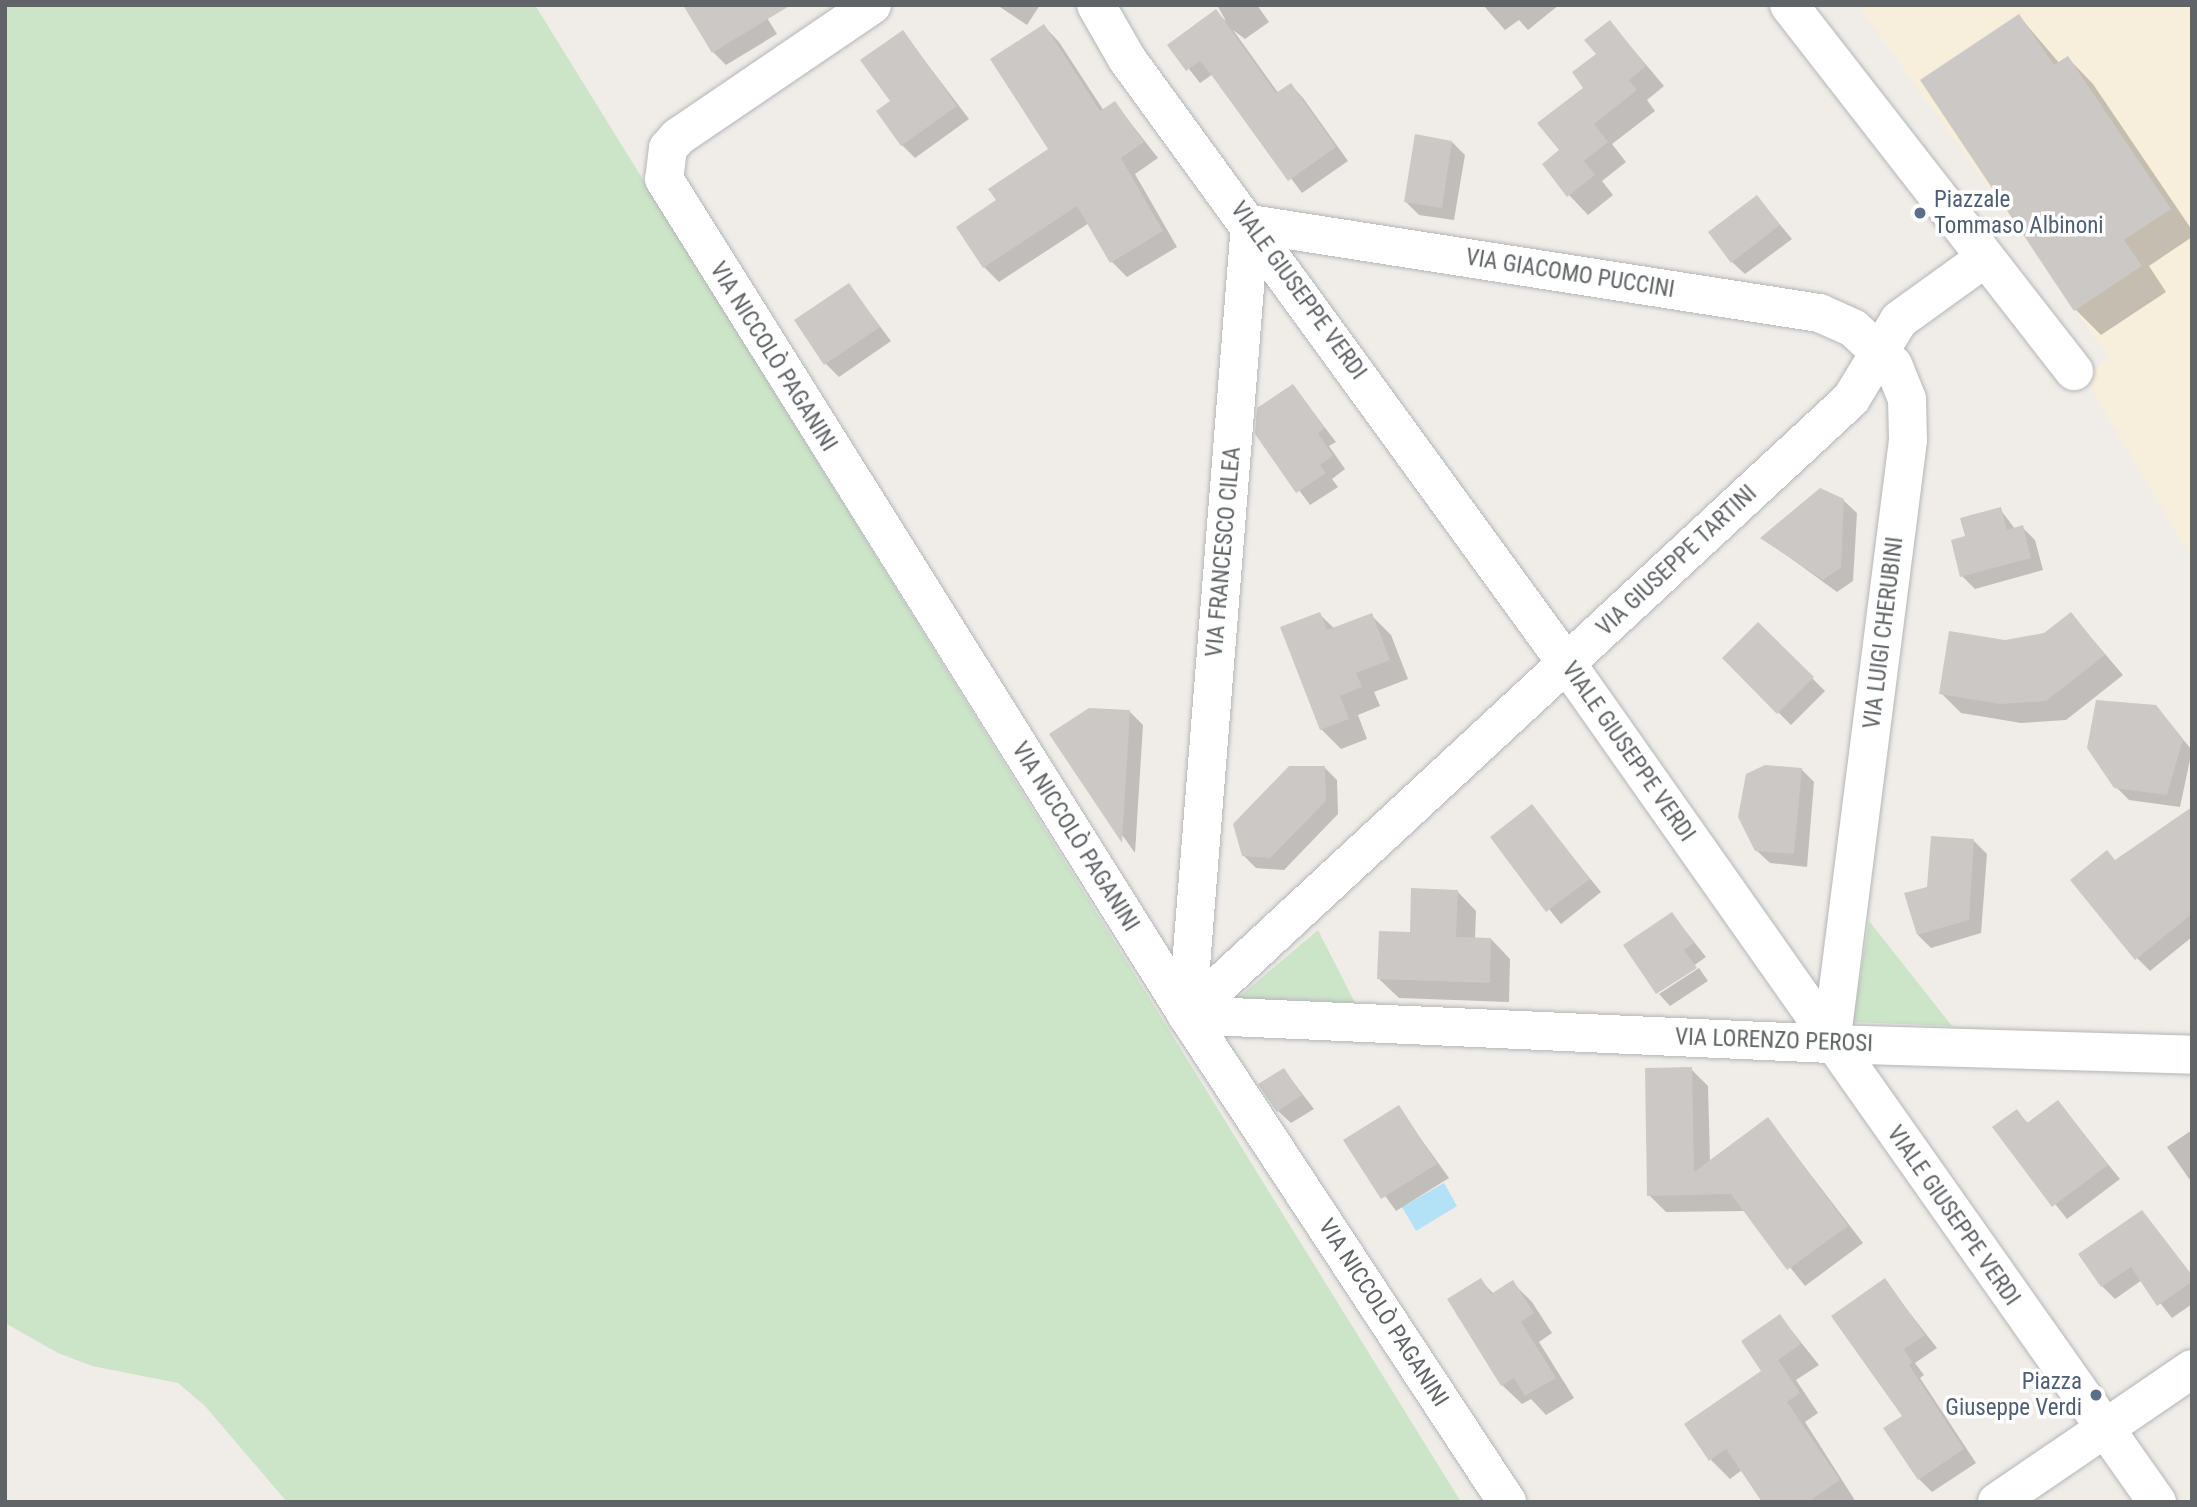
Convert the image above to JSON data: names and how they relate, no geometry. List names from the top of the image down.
{
  "streets": {
    "street": [
      "VIA GIACOMO PUCCINI",
      "VIALE GIUSEPPE VERDI",
      "VIA NICCOLÒ PAGANINI",
      "VIA FRANCESCO CILEA",
      "VIA GIUSEPPE TARTINI",
      "VIA LUIGI CHERUBINI",
      "VIA LORENZO PEROSI"
    ]
  },
  "crossings": [
    ["VIA GIACOMO PUCCINI", "VIALE GIUSEPPE VERDI"],
    ["VIA GIACOMO PUCCINI", "VIA FRANCESCO CILEA"],
    ["VIA GIACOMO PUCCINI", "VIA GIUSEPPE TARTINI"],
    ["VIA GIACOMO PUCCINI", "VIA LUIGI CHERUBINI"],
    ["VIALE GIUSEPPE VERDI", "VIA FRANCESCO CILEA"],
    ["VIALE GIUSEPPE VERDI", "VIA GIUSEPPE TARTINI"],
    ["VIALE GIUSEPPE VERDI", "VIA LUIGI CHERUBINI"],
    ["VIALE GIUSEPPE VERDI", "VIA LORENZO PEROSI"],
    ["VIA NICCOLÒ PAGANINI", "VIA FRANCESCO CILEA"],
    ["VIA NICCOLÒ PAGANINI", "VIA GIUSEPPE TARTINI"],
    ["VIA NICCOLÒ PAGANINI", "VIA LORENZO PEROSI"],
    ["VIA FRANCESCO CILEA", "VIA GIUSEPPE TARTINI"],
    ["VIA FRANCESCO CILEA", "VIA LORENZO PEROSI"],
    ["VIA GIUSEPPE TARTINI", "VIA LUIGI CHERUBINI"],
    ["VIA GIUSEPPE TARTINI", "VIA LORENZO PEROSI"],
    ["VIA LUIGI CHERUBINI", "VIA LORENZO PEROSI"]
  ],
  "places": ["Piazzale Tommaso Albinoni", "Piazza Giuseppe Verdi"]
}
